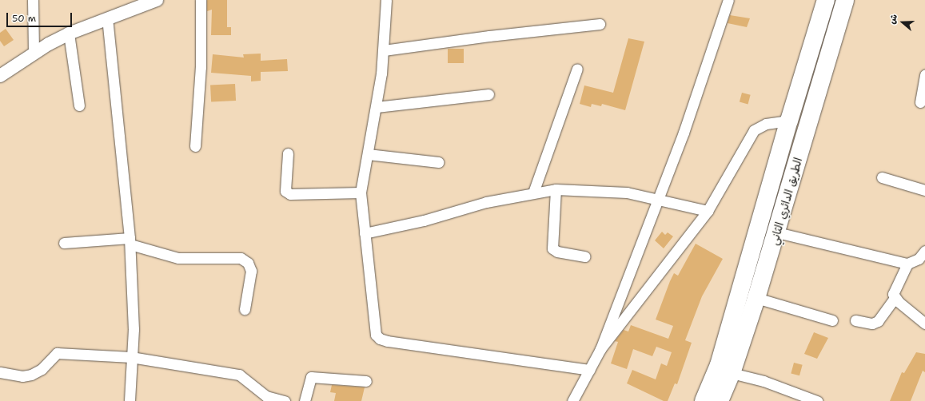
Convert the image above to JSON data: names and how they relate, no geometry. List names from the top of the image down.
{
  "streets": {
    "highway": ["الطريق الدائري الثاني"]
  },
  "scale_bar": "50 m",
  "north": "left"
}
